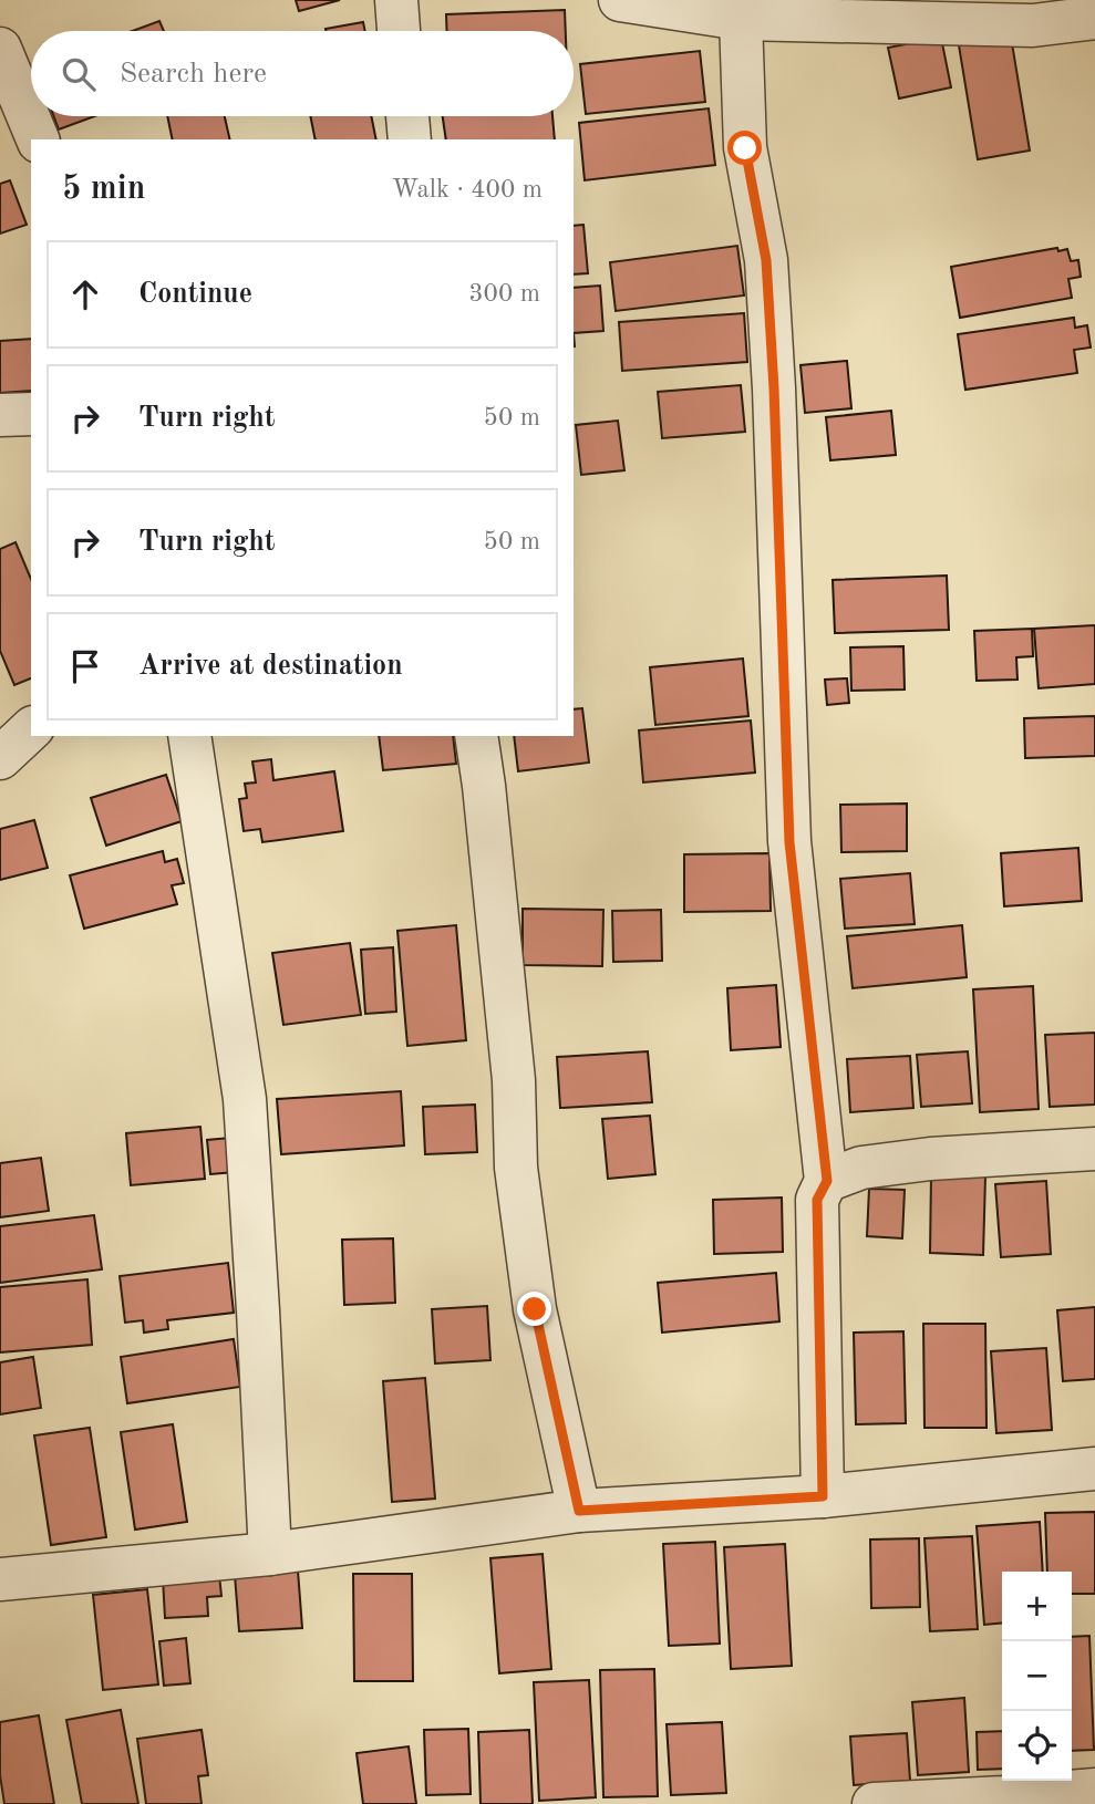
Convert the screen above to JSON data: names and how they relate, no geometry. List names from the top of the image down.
{
  "page": {
    "search": "Search here",
    "heading": ["5 min", "Walk · 400 m"],
    "list": [
      ["Continue", "300 m"],
      ["Turn right", "50 m"],
      ["Turn right", "50 m"],
      "Arrive at destination"
    ],
    "map_buttons": ["+", "−"]
  }
}
